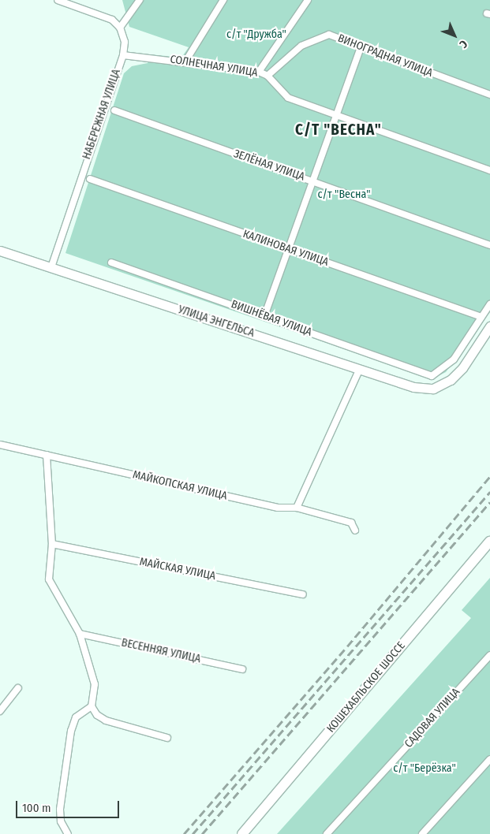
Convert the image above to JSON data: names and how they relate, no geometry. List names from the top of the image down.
{
  "streets": {
    "main road": ["КОШЕХАБЛЬСКОЕ ШОССЕ"],
    "street": [
      "ВИНОГРАДНАЯ УЛИЦА",
      "СОЛНЕЧНАЯ УЛИЦА",
      "НАБЕРЕЖНАЯ УЛИЦА",
      "ЗЕЛЁНАЯ УЛИЦА",
      "КАЛИНОВАЯ УЛИЦА",
      "ВИШНЁВАЯ УЛИЦА",
      "УЛИЦА ЭНГЕЛЬСА",
      "МАЙКОПСКАЯ УЛИЦА",
      "МАЙСКАЯ УЛИЦА",
      "ВЕСЕННЯЯ УЛИЦА",
      "САДОВАЯ УЛИЦА"
    ]
  },
  "crossings": [
    ["ВИНОГРАДНАЯ УЛИЦА", "СОЛНЕЧНАЯ УЛИЦА"],
    ["СОЛНЕЧНАЯ УЛИЦА", "НАБЕРЕЖНАЯ УЛИЦА"],
    ["НАБЕРЕЖНАЯ УЛИЦА", "УЛИЦА ЭНГЕЛЬСА"],
    ["КАЛИНОВАЯ УЛИЦА", "ВИШНЁВАЯ УЛИЦА"]
  ],
  "districts": ["С/Т \"ВЕСНА\""],
  "parks": ["с/т \"Дружба\"", "с/т \"Весна\"", "с/т \"Берёзка\""],
  "scale_bar": "100 m",
  "north": "bottom right"
}
